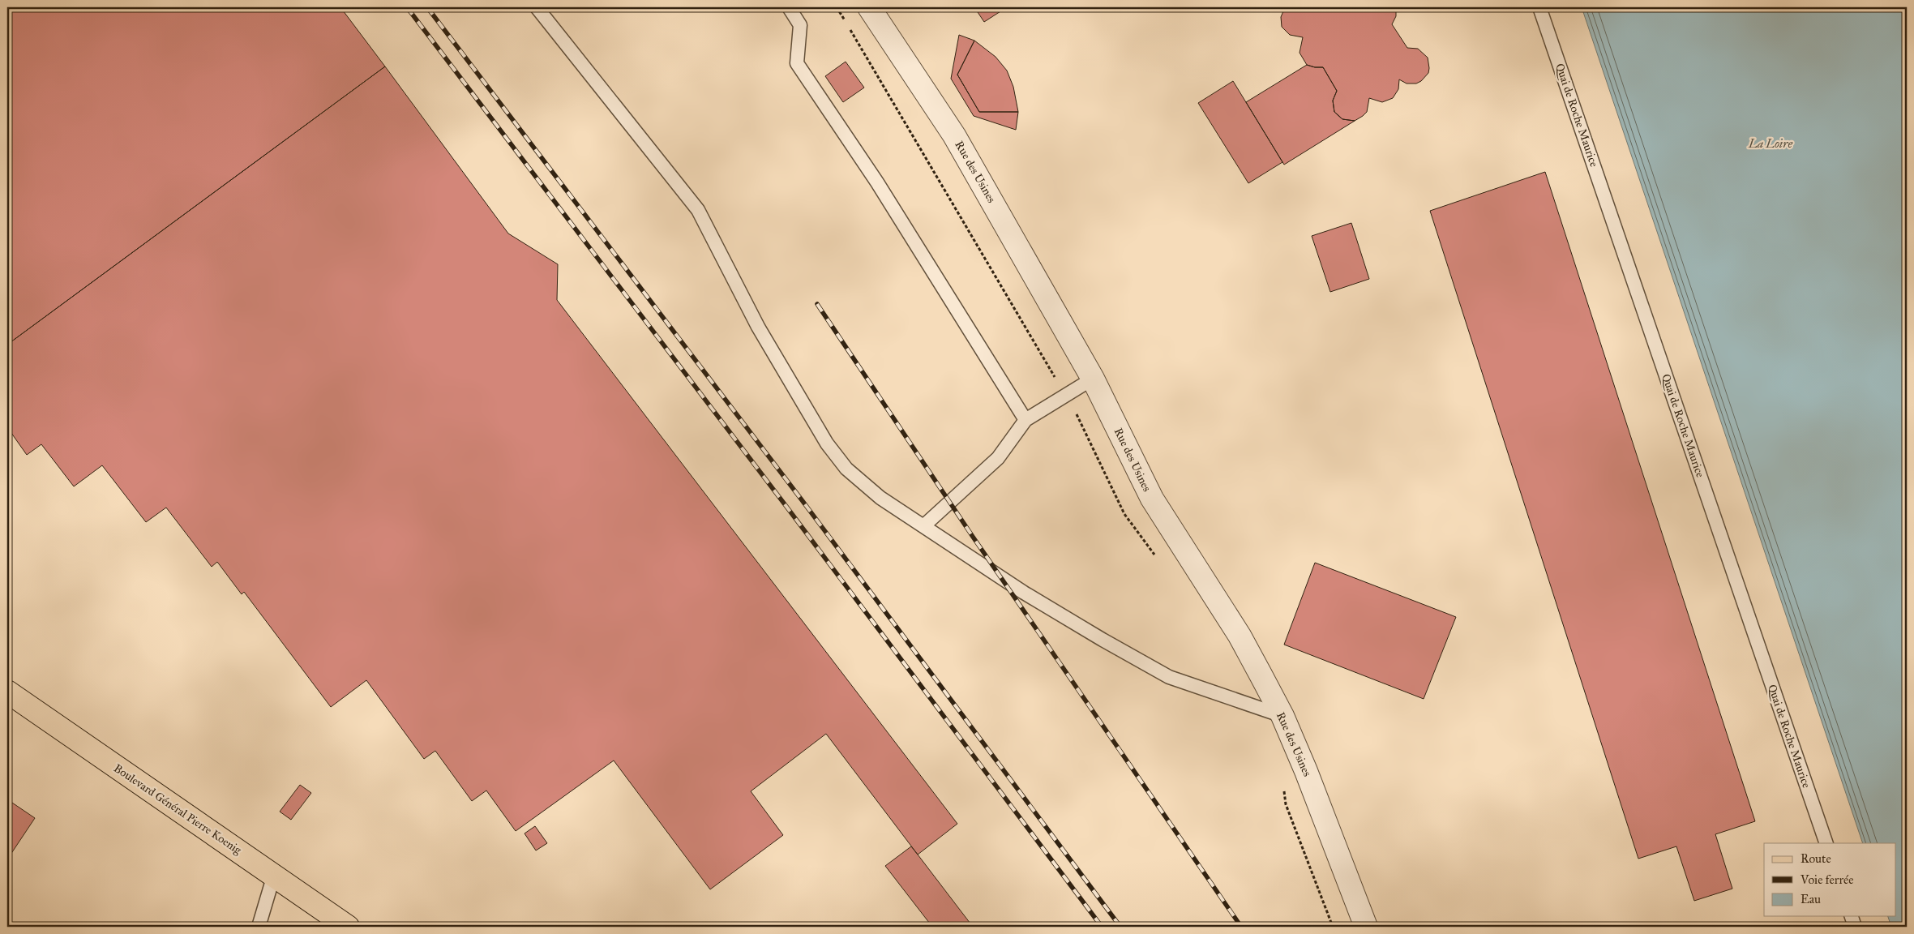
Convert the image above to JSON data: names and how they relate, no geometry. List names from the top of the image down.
{
  "streets": {
    "main road": ["Boulevard Général Pierre Koenig"],
    "street": ["Rue des Usines"],
    "lane": ["Quai de Roche Maurice"]
  },
  "water": ["La Loire"],
  "legend": ["Route", "Voie ferrée", "Eau"]
}
